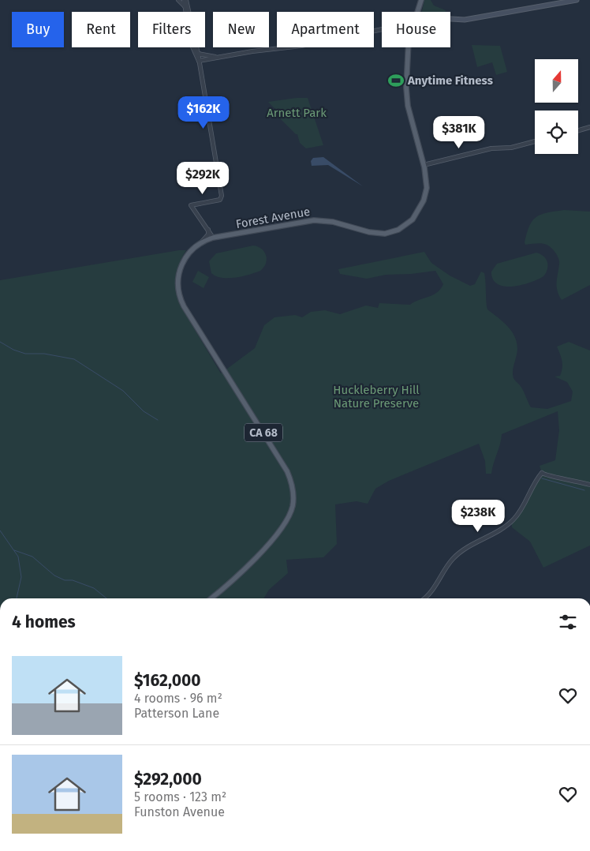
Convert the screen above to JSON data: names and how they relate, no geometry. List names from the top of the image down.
{
  "streets": {
    "main road": ["Forest Avenue", "CA 68"]
  },
  "parks": ["Arnett Park", "Huckleberry Hill Nature Preserve"],
  "places": {
    "sports": ["Anytime Fitness"]
  },
  "north": "top",
  "page": {
    "chip": [
      "Buy",
      "Rent",
      "Filters",
      "New",
      "Apartment",
      "House"
    ],
    "price": [
      "$162K",
      "$381K",
      "$292K",
      "$238K"
    ],
    "heading": "4 homes",
    "list": [
      {
        "name": "$162,000",
        "note": "4 rooms · 96 m² · Patterson Lane"
      },
      {
        "name": "$292,000",
        "note": "5 rooms · 123 m² · Funston Avenue"
      }
    ]
  }
}
